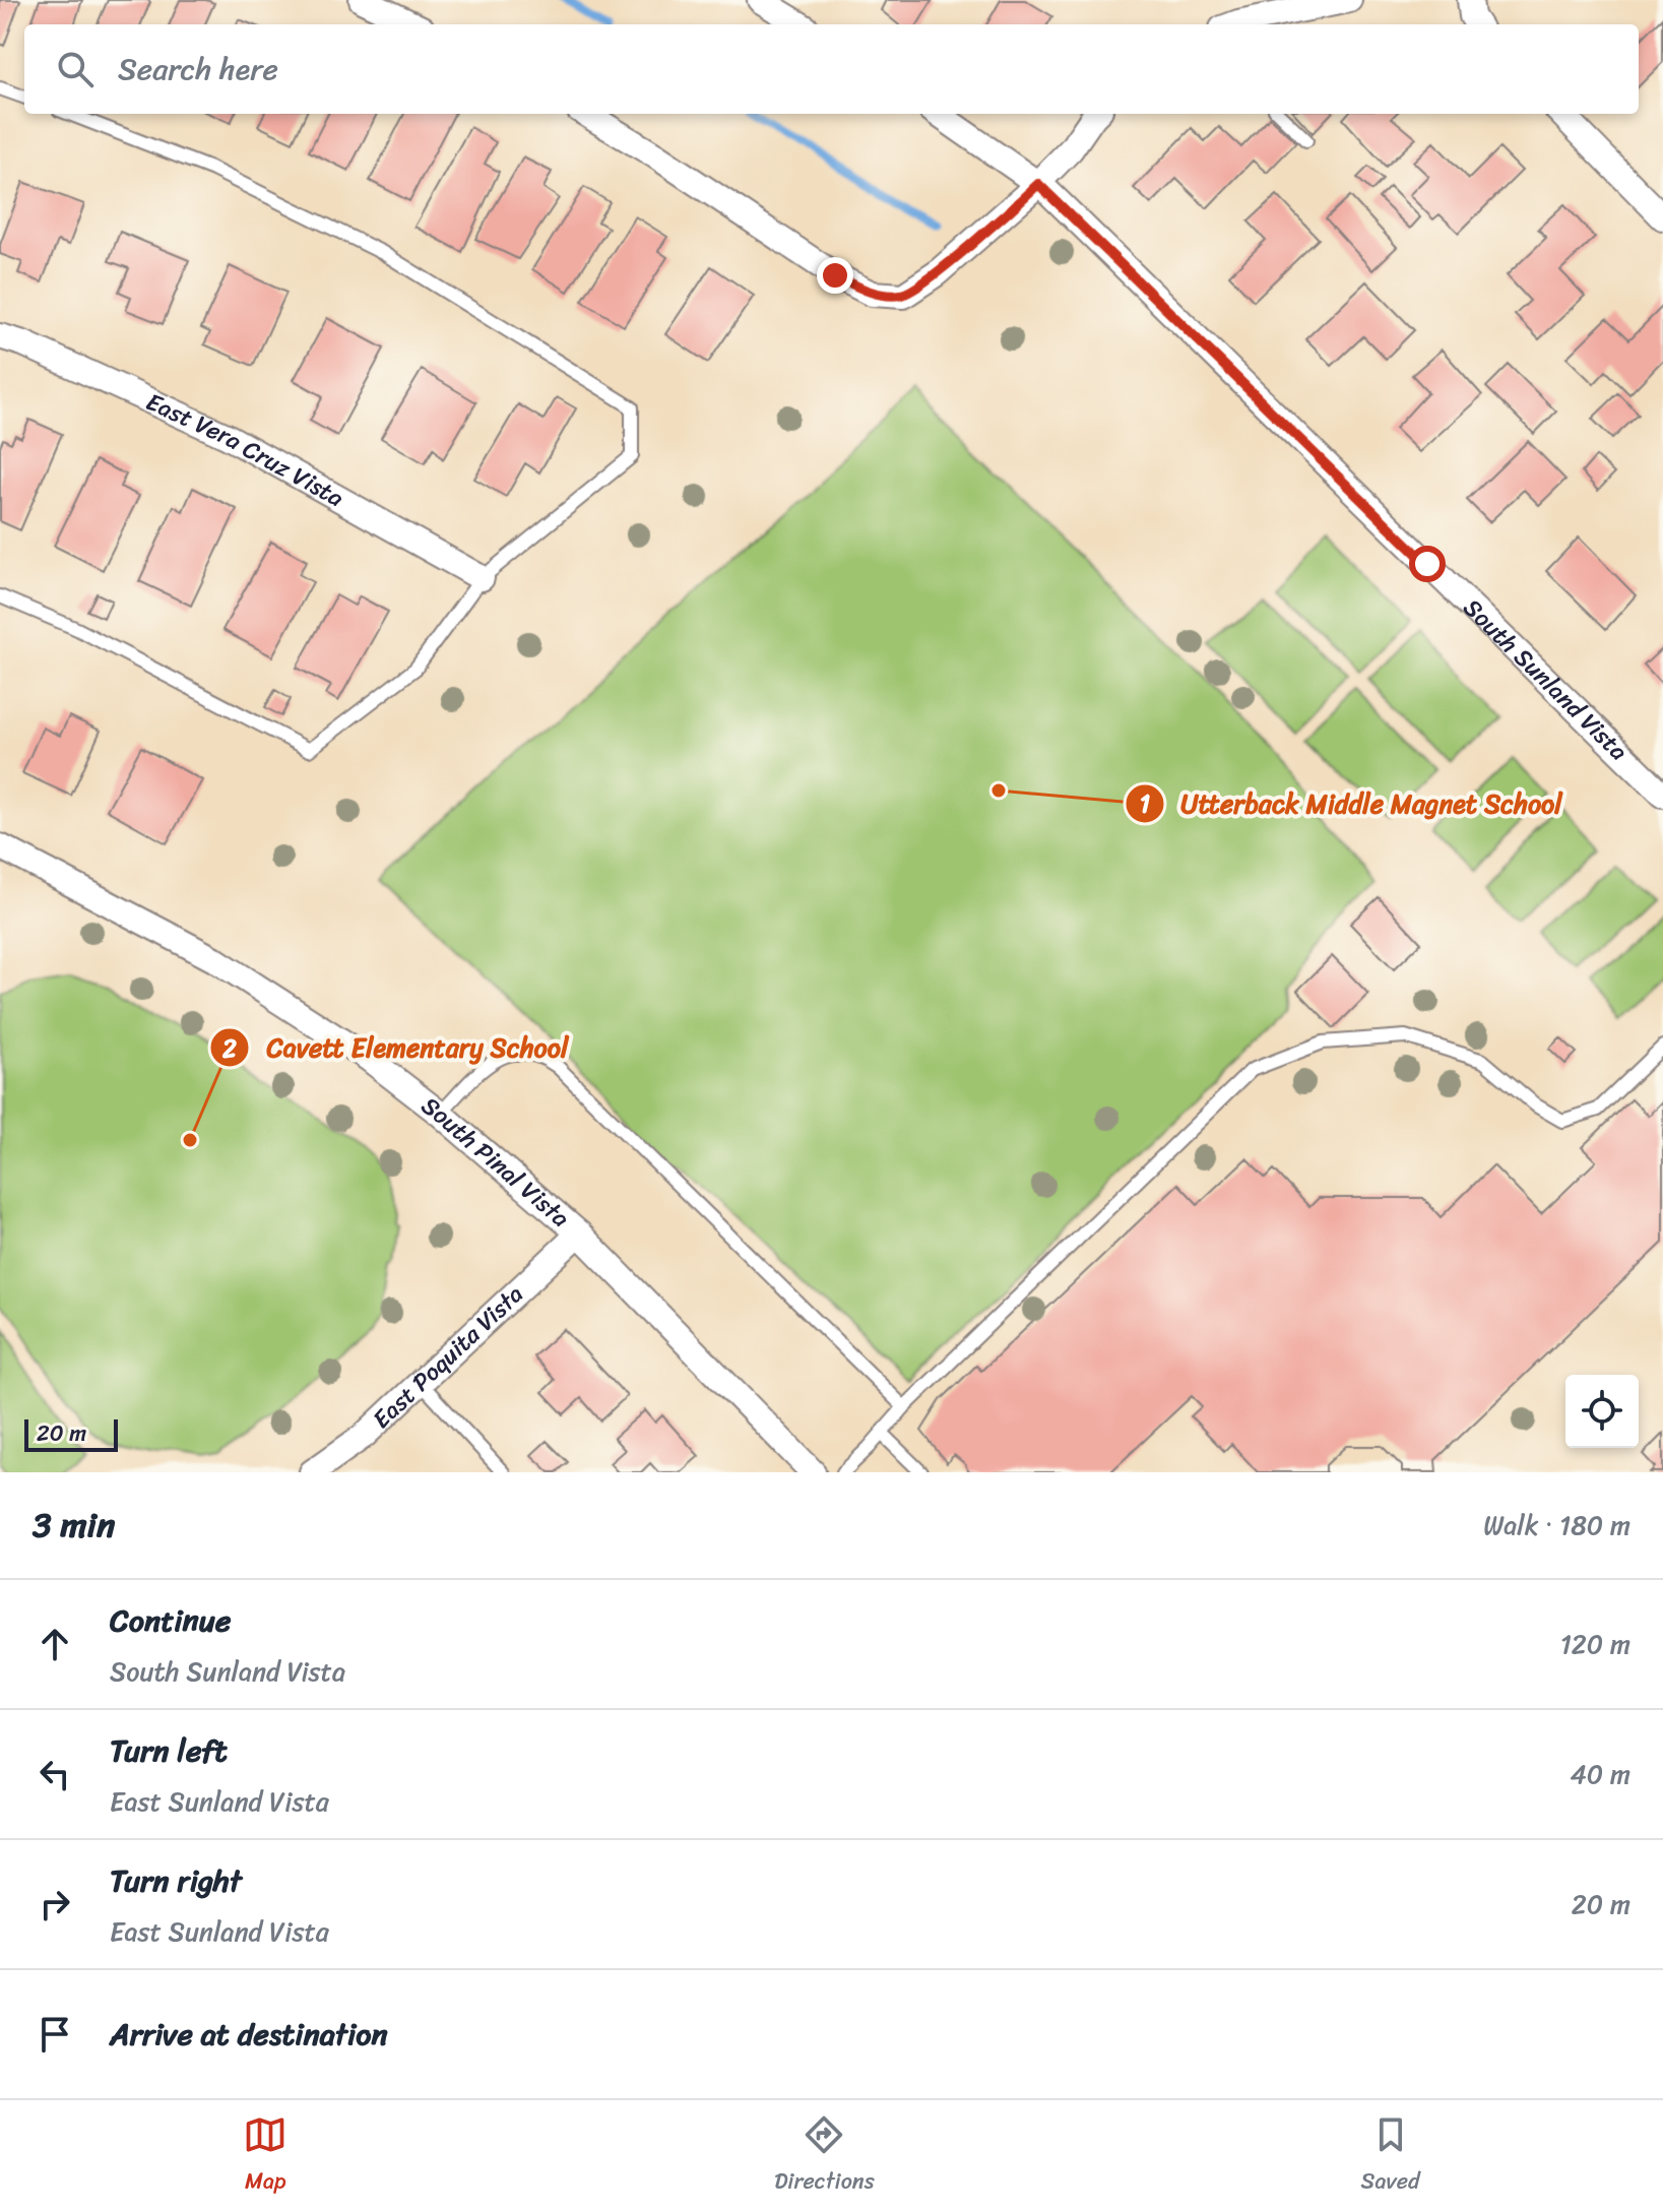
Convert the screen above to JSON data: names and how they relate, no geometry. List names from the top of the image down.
{
  "streets": {
    "street": [
      "East Vera Cruz Vista",
      "South Sunland Vista",
      "South Pinal Vista",
      "East Poquita Vista"
    ]
  },
  "crossings": [
    ["South Pinal Vista", "East Poquita Vista"]
  ],
  "places": ["Utterback Middle Magnet School", "Cavett Elementary School"],
  "scale_bar": "20 m",
  "page": {
    "search": "Search here",
    "scale": "20 m",
    "heading": ["3 min", "Walk · 180 m"],
    "list": [
      ["Continue", "South Sunland Vista", "120 m"],
      ["Turn left", "East Sunland Vista", "40 m"],
      ["Turn right", "East Sunland Vista", "20 m"],
      "Arrive at destination"
    ],
    "nav": ["Map", "Directions", "Saved"]
  }
}
